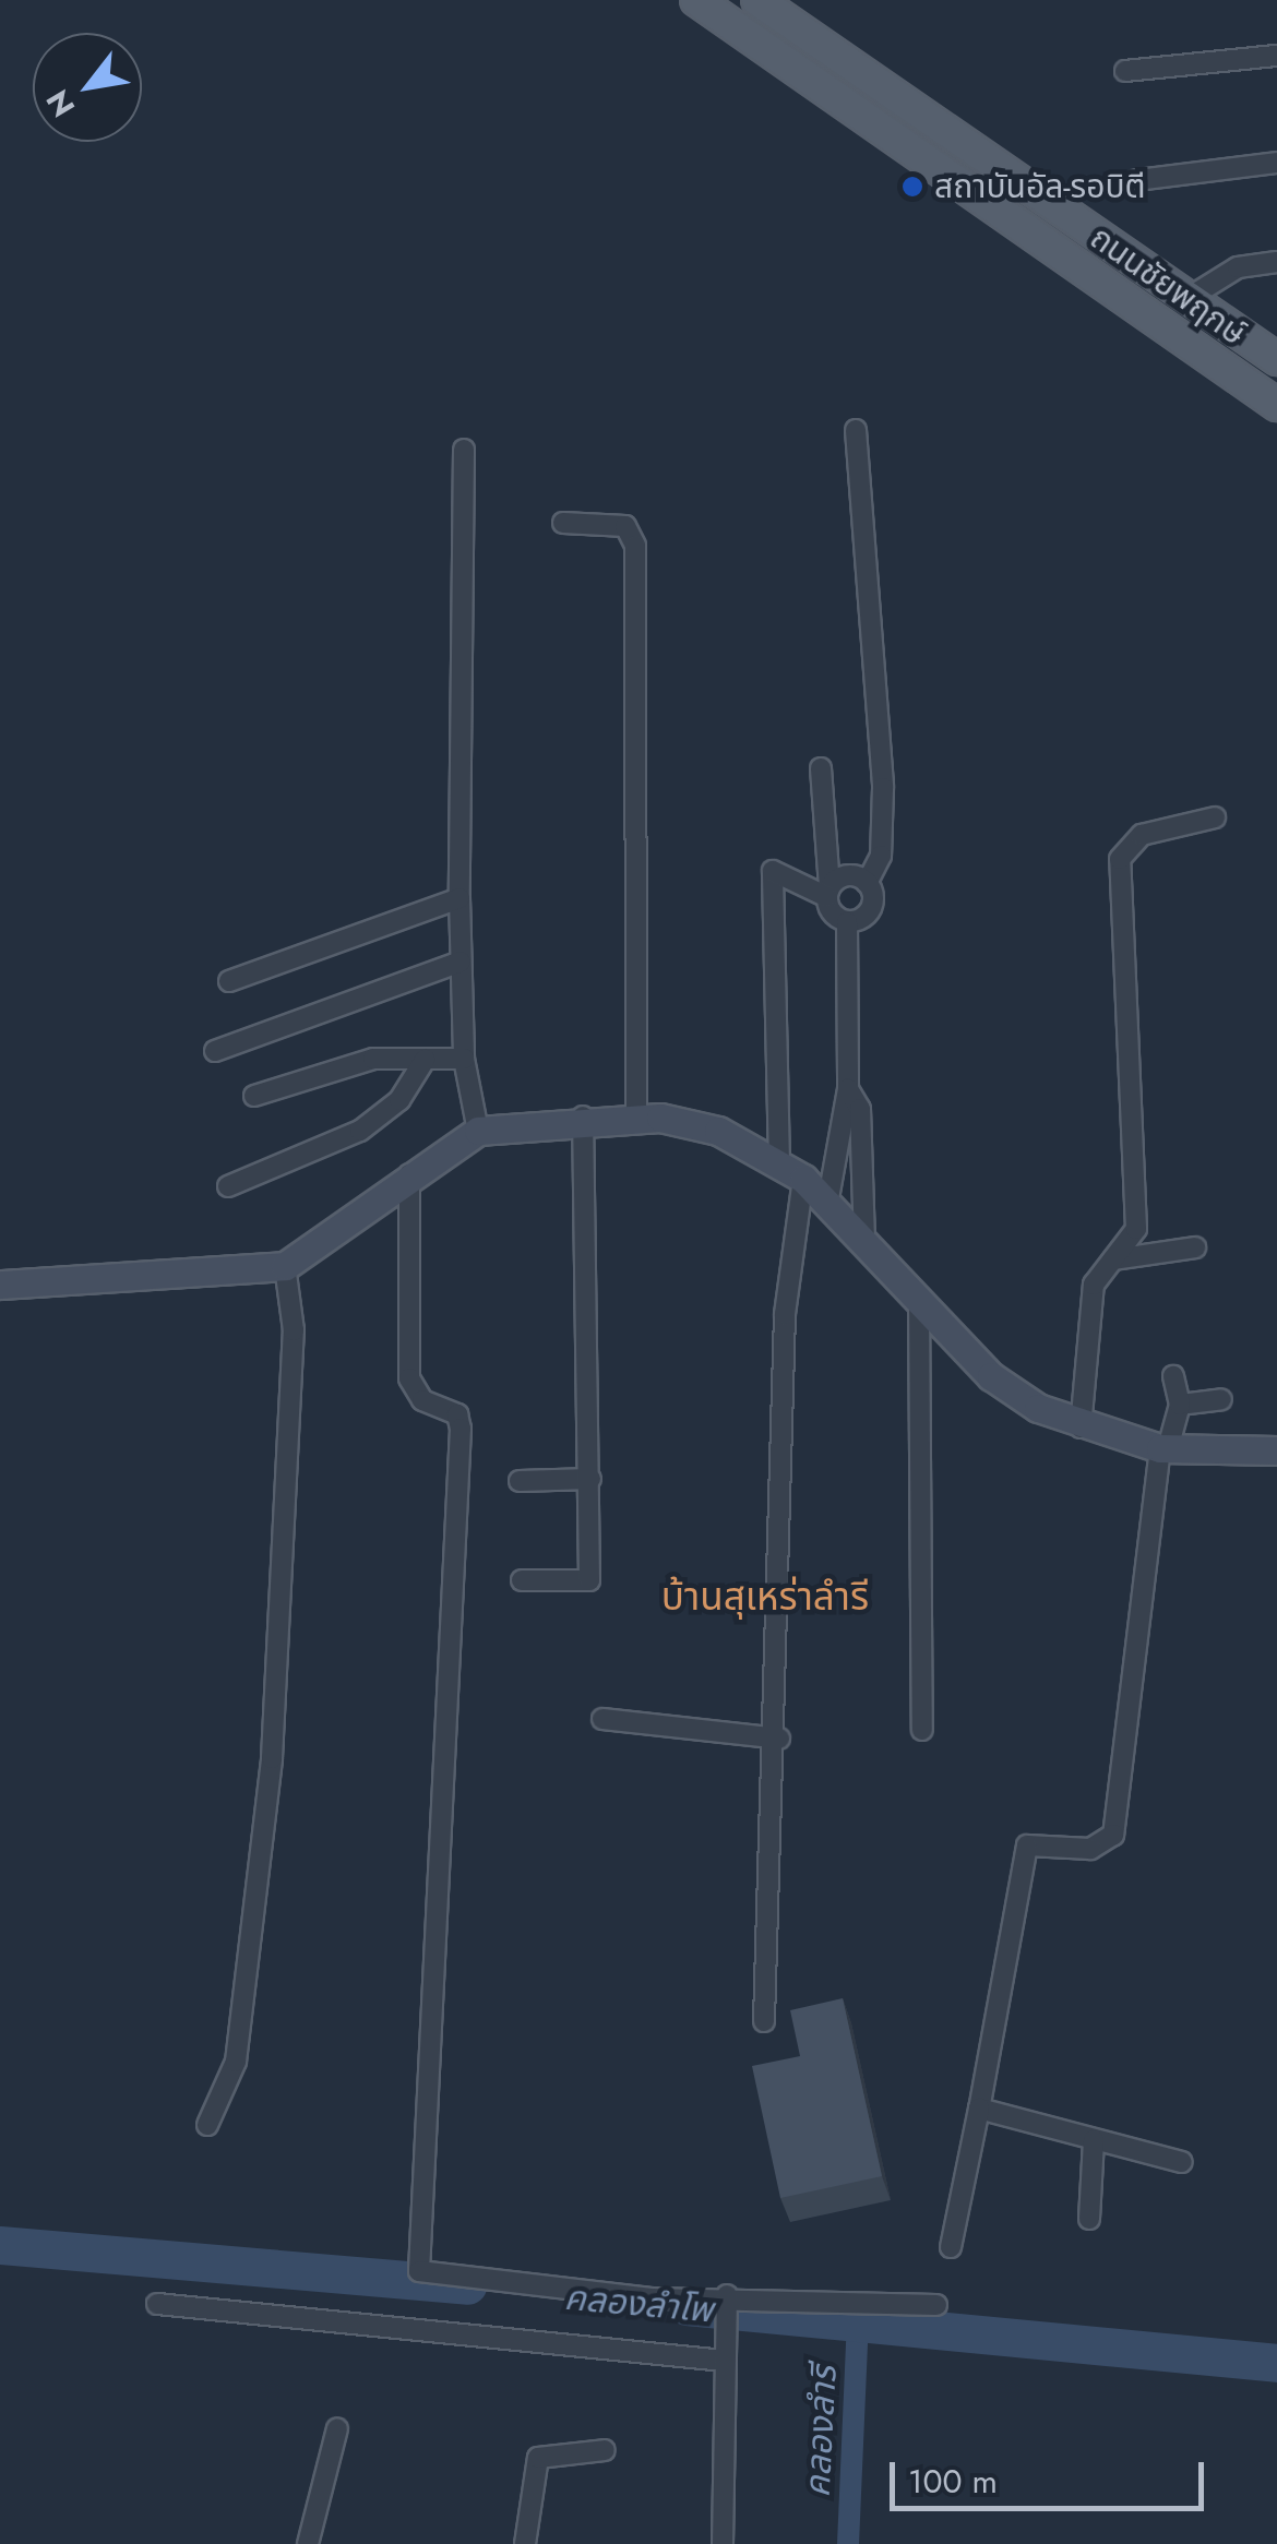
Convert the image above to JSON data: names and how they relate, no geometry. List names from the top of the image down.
{
  "streets": {
    "main road": ["ถนนชัยพฤกษ์"]
  },
  "districts": ["บ้านสุเหร่าลำรี"],
  "water": ["คลองลำโพ", "คลองลำรี"],
  "places": ["สถาบันอัล-รอบิตี"],
  "scale_bar": "100 m",
  "north": "bottom left"
}
